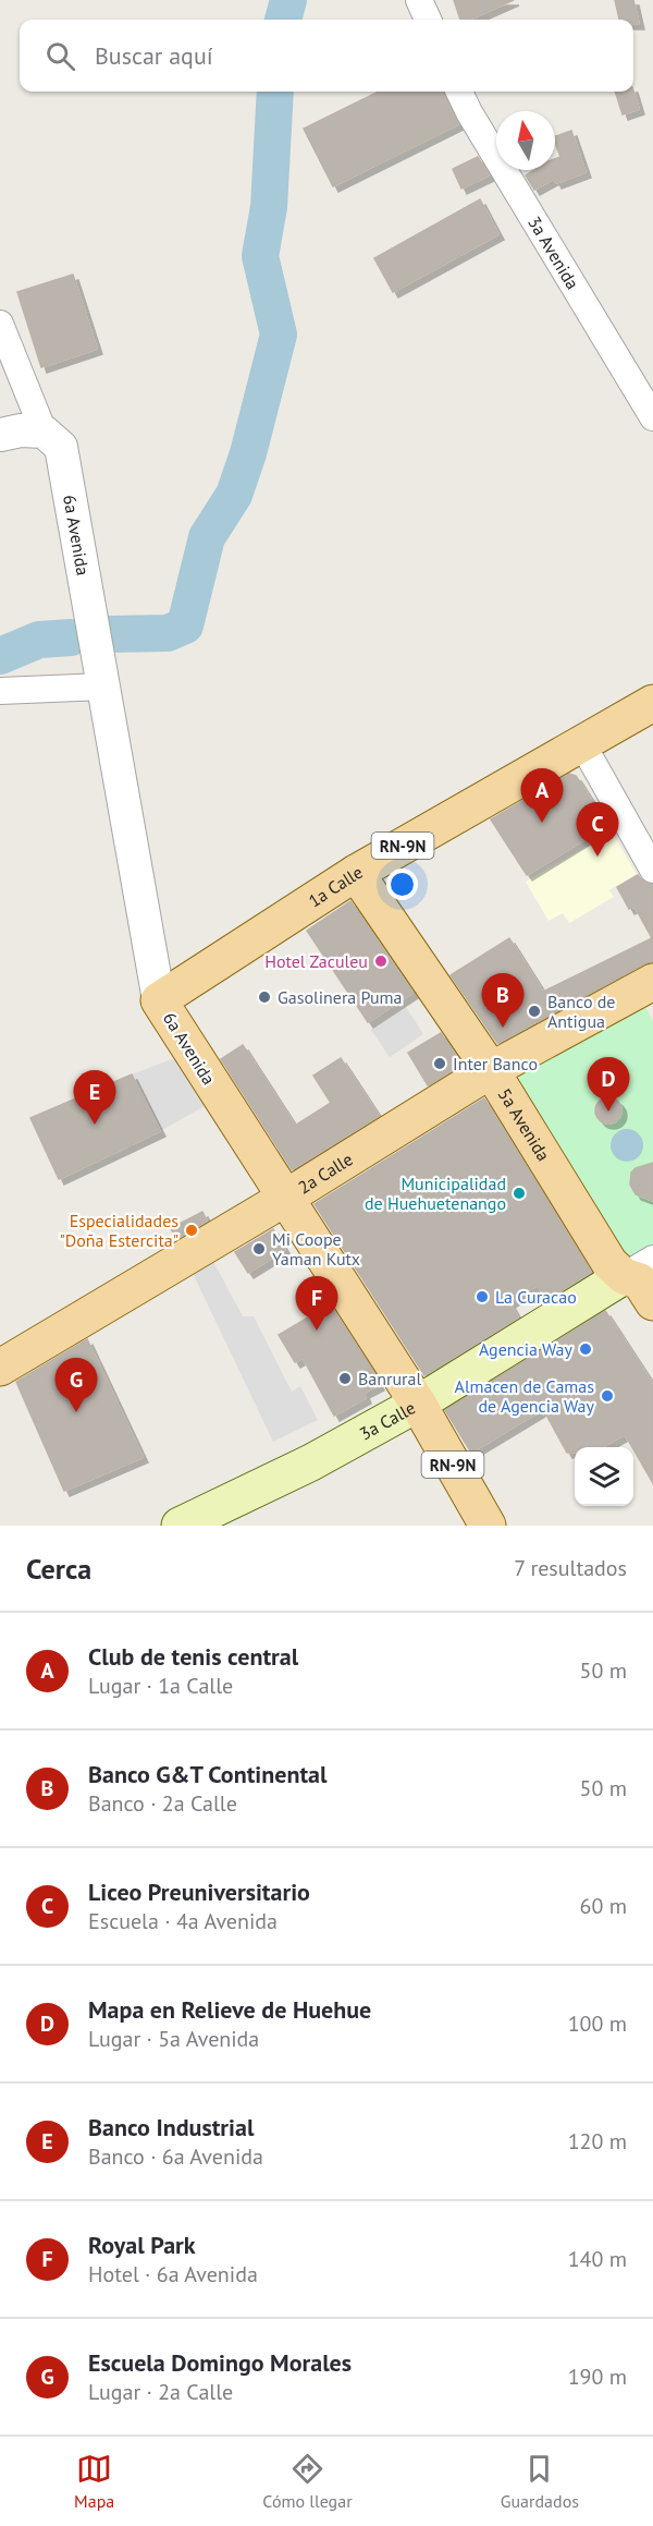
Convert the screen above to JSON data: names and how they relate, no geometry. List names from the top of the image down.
{
  "streets": {
    "main road": [
      "6a Avenida",
      "RN-9N",
      "1a Calle",
      "5a Avenida",
      "2a Calle",
      "3a Calle"
    ],
    "street": ["3a Avenida"]
  },
  "crossings": [
    ["6a Avenida", "1a Calle"],
    ["6a Avenida", "2a Calle"],
    ["6a Avenida", "3a Calle"],
    ["1a Calle", "5a Avenida"],
    ["5a Avenida", "2a Calle"],
    ["5a Avenida", "3a Calle"]
  ],
  "places": [
    "Hotel Zaculeu",
    "Gasolinera Puma",
    "Banco de Antigua",
    "Inter Banco",
    "Municipalidad de Huehuetenango",
    "Especialidades \"Doña Estercita\"",
    "Mi Coope Yaman Kutx",
    "La Curacao",
    "Agencia Way",
    "Banrural",
    "Almacen de Camas de Agencia Way"
  ],
  "north": "top",
  "page": {
    "search": "Buscar aquí",
    "pins": [
      "A",
      "C",
      "B",
      "D",
      "E",
      "F",
      "G"
    ],
    "heading": ["Cerca", "7 resultados"],
    "list": [
      {
        "mark": "A",
        "name": "Club de tenis central",
        "note": "Lugar · 1a Calle",
        "value": "50 m"
      },
      {
        "mark": "B",
        "name": "Banco G&T Continental",
        "note": "Banco · 2a Calle",
        "value": "50 m"
      },
      {
        "mark": "C",
        "name": "Liceo Preuniversitario",
        "note": "Escuela · 4a Avenida",
        "value": "60 m"
      },
      {
        "mark": "D",
        "name": "Mapa en Relieve de Huehue",
        "note": "Lugar · 5a Avenida",
        "value": "100 m"
      },
      {
        "mark": "E",
        "name": "Banco Industrial",
        "note": "Banco · 6a Avenida",
        "value": "120 m"
      },
      {
        "mark": "F",
        "name": "Royal Park",
        "note": "Hotel · 6a Avenida",
        "value": "140 m"
      },
      {
        "mark": "G",
        "name": "Escuela Domingo Morales",
        "note": "Lugar · 2a Calle",
        "value": "190 m"
      }
    ],
    "nav": ["Mapa", "Cómo llegar", "Guardados"]
  }
}
